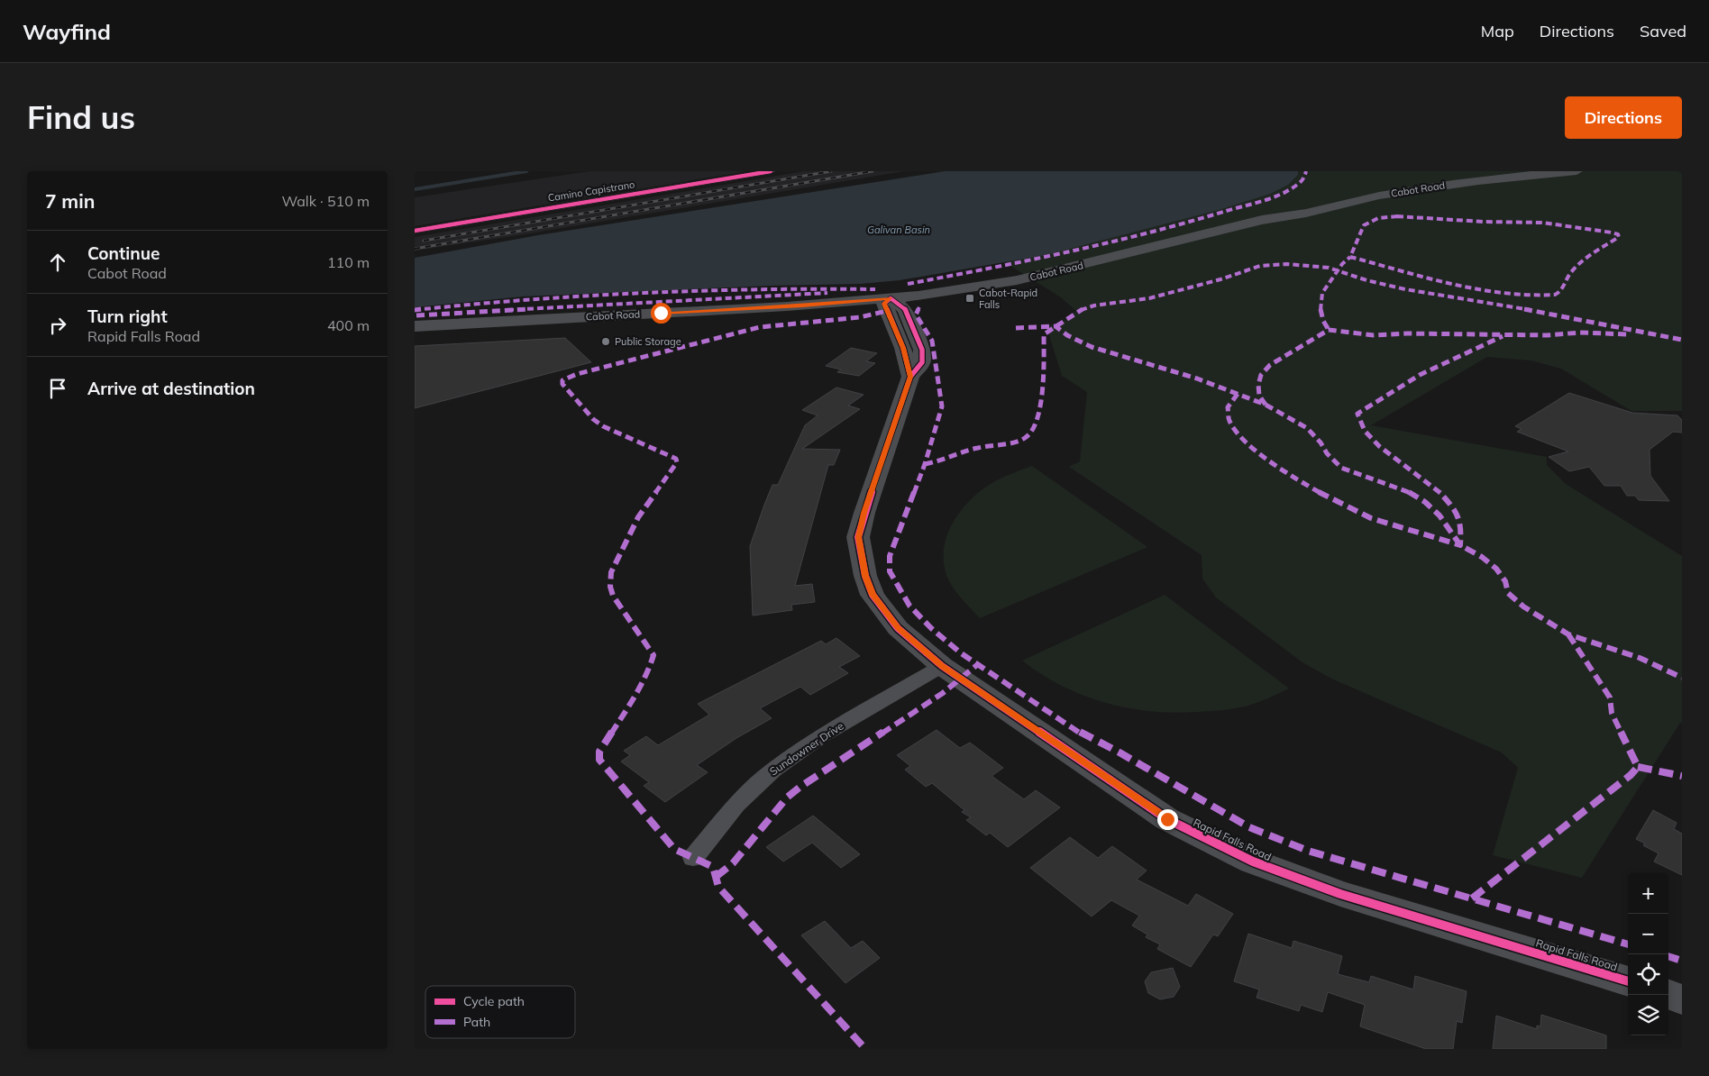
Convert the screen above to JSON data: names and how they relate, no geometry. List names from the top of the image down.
{
  "streets": {
    "main road": ["Cabot Road", "Rapid Falls Road"],
    "street": ["Camino Capistrano", "Sundowner Drive"]
  },
  "crossings": [
    ["Cabot Road", "Rapid Falls Road"],
    ["Sundowner Drive", "Rapid Falls Road"]
  ],
  "water": ["Galivan Basin"],
  "places": {
    "transit": ["Cabot-Rapid Falls"],
    "other": ["Public Storage"]
  },
  "legend": ["Cycle path", "Path"],
  "page": {
    "header": "Wayfind",
    "nav": ["Map", "Directions", "Saved"],
    "buttons": "Directions",
    "title": "Find us",
    "heading": ["7 min", "Walk · 510 m"],
    "list": [
      ["Continue", "Cabot Road", "110 m"],
      ["Turn right", "Rapid Falls Road", "400 m"],
      "Arrive at destination"
    ],
    "map_buttons": ["+", "−"]
  }
}
